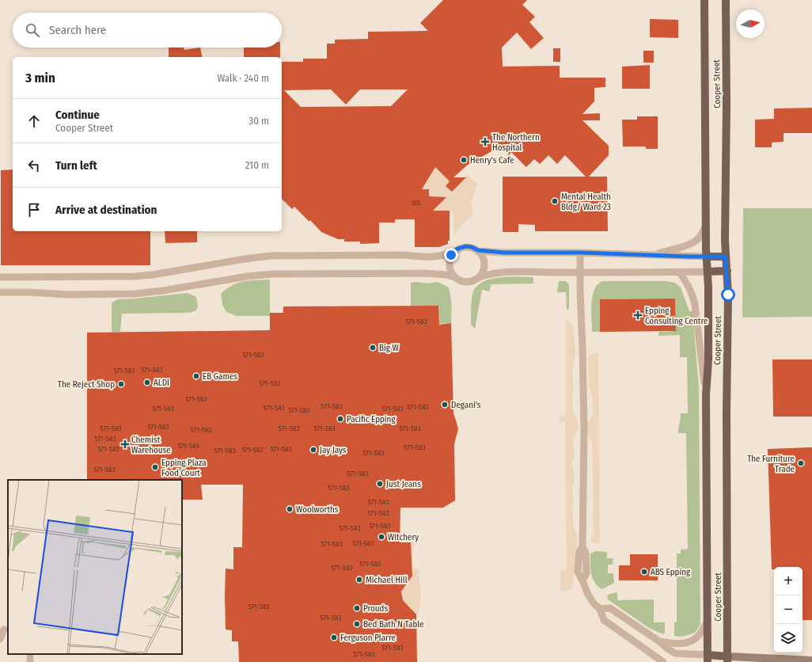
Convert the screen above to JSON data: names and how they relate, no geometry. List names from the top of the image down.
{
  "streets": {
    "main road": ["Cooper Street"]
  },
  "places": {
    "health": ["The Northern Hospital", "Epping Consulting Centre", "Chemist Warehouse"],
    "other": [
      "Henry's Cafe",
      "Mental Health Bldg/ Ward 23",
      "Big W",
      "EB Games",
      "ALDI",
      "The Reject Shop",
      "Degani's",
      "Pacific Epping",
      "Jay Jays",
      "The Furniture Trade",
      "Epping Plaza Food Court",
      "Just Jeans",
      "Woolworths",
      "Witchery",
      "ABS Epping",
      "Michael Hill",
      "Prouds",
      "Bed Bath N Table",
      "Ferguson Plarre"
    ]
  },
  "house_numbers": [
    "185",
    "571-583",
    "571-583",
    "571-583",
    "571-583",
    "571-583",
    "571-583",
    "571-583",
    "571-583",
    "571-583",
    "571-583",
    "571-583",
    "571-583",
    "571-583",
    "571-583",
    "571-583",
    "571-583",
    "571-583",
    "571-583",
    "571-583",
    "571-583",
    "571-583",
    "571-583",
    "571-583",
    "571-583",
    "571-583",
    "571-583",
    "571-583",
    "571-583",
    "571-583",
    "571-583",
    "571-583",
    "571-583",
    "571-583",
    "571-583",
    "571-583",
    "571-583",
    "571-583",
    "571-583",
    "571-583",
    "571-583",
    "571-583"
  ],
  "north": "right",
  "page": {
    "search": "Search here",
    "heading": ["3 min", "Walk · 240 m"],
    "list": [
      ["Continue", "Cooper Street", "30 m"],
      ["Turn left", "210 m"],
      "Arrive at destination"
    ],
    "map_buttons": ["+", "−"]
  }
}
